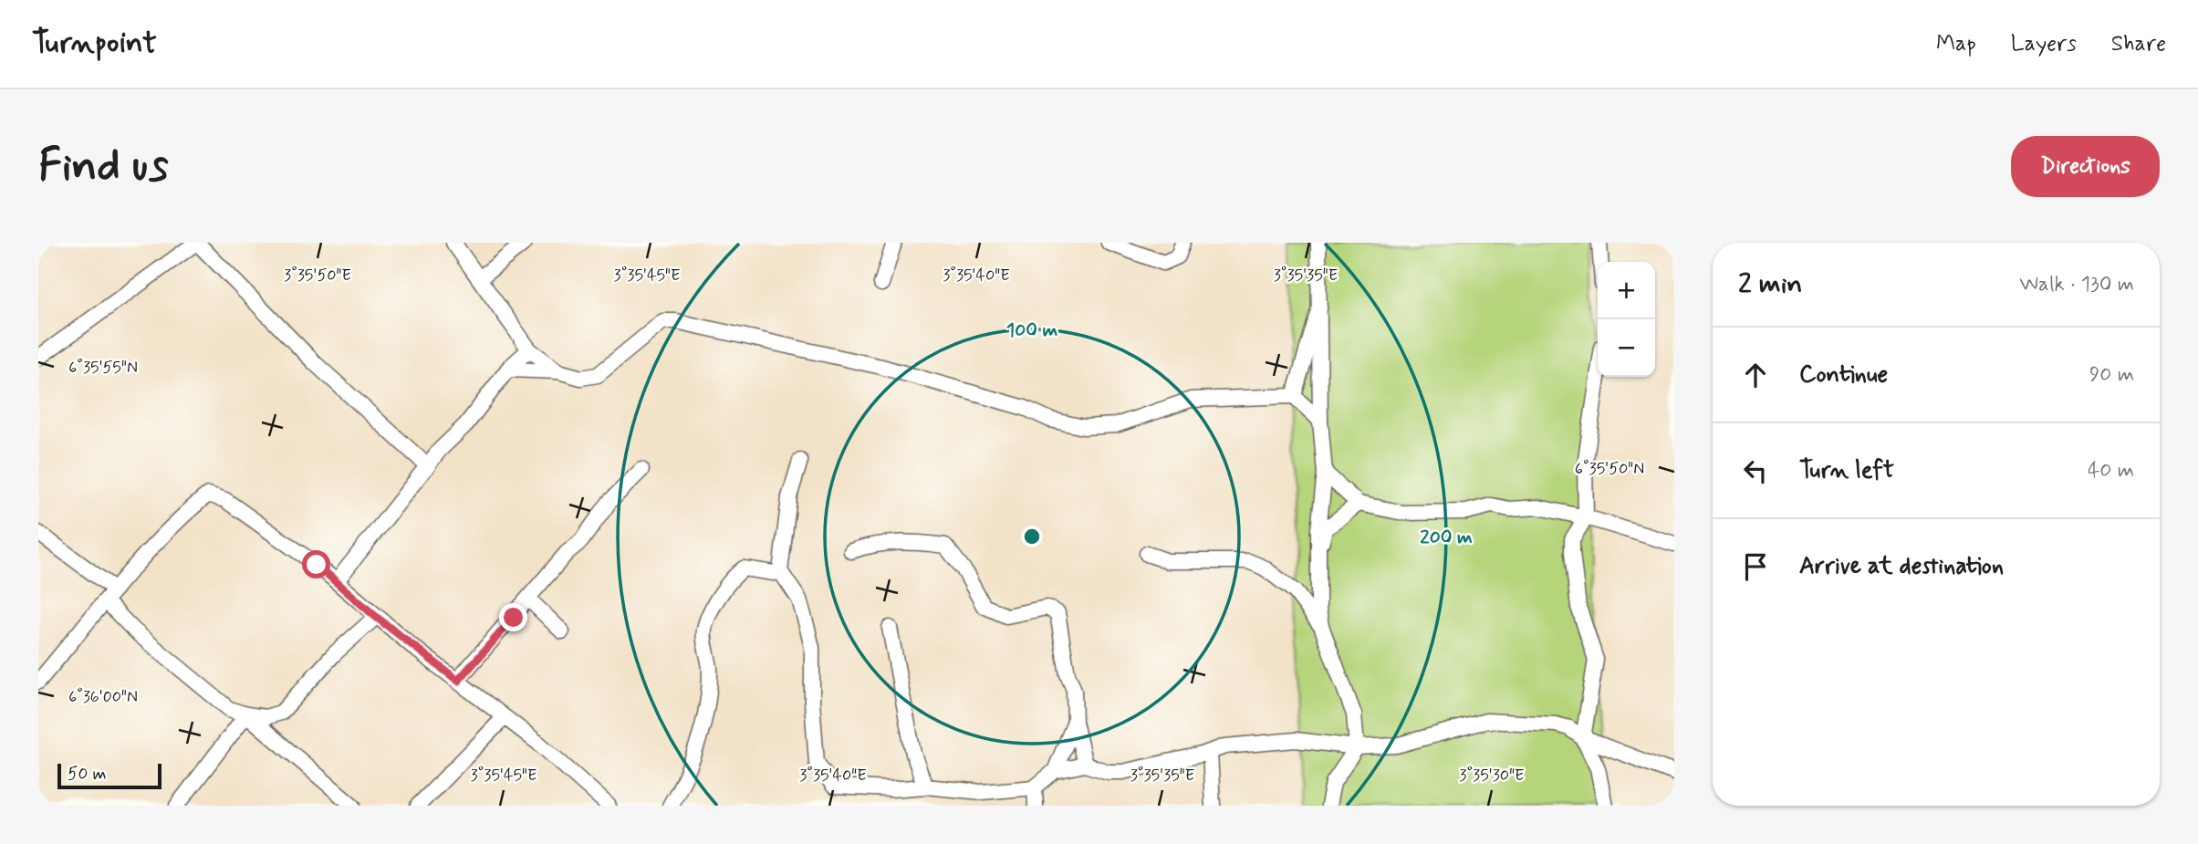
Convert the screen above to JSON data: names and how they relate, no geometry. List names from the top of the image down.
{
  "scale_bar": "50 m",
  "page": {
    "header": "Turnpoint",
    "nav": ["Map", "Layers", "Share"],
    "buttons": "Directions",
    "title": "Find us",
    "heading": ["2 min", "Walk · 130 m"],
    "map_buttons": ["+", "−"],
    "list": [
      ["Continue", "90 m"],
      ["Turn left", "40 m"],
      "Arrive at destination"
    ],
    "scale": "50 m"
  },
  "coordinates": [
    "3°35'50\"E",
    "3°35'45\"E",
    "3°35'40\"E",
    "3°35'35\"E",
    "6°35'55\"N",
    "6°35'50\"N",
    "6°36'00\"N",
    "3°35'30\"E"
  ],
  "rings": ["100 m", "200 m"]
}
